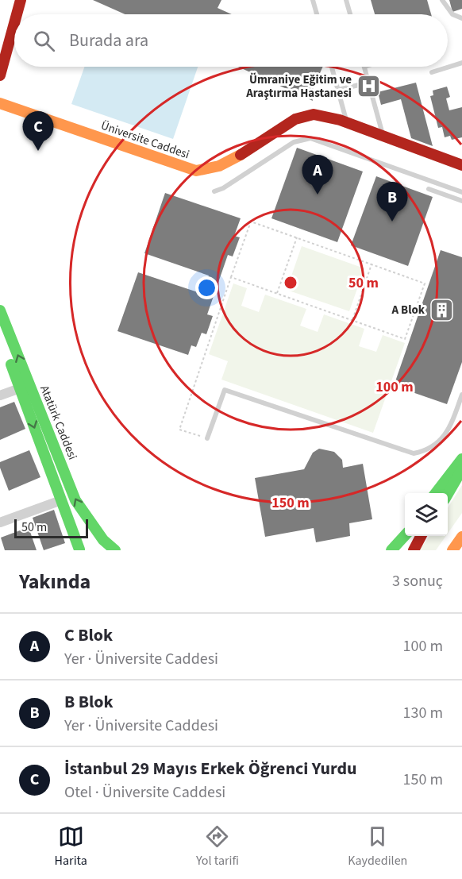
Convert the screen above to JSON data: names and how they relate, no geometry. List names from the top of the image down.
{
  "streets": {
    "main road": ["Üniversite Caddesi", "Atatürk Caddesi"]
  },
  "places": {
    "hospital": ["Ümraniye Eğitim ve Araştırma Hastanesi"],
    "building": ["A Blok"]
  },
  "scale_bar": "50 m",
  "page": {
    "search": "Burada ara",
    "pins": ["C", "A", "B"],
    "scale": "50 m",
    "heading": ["Yakında", "3 sonuç"],
    "list": [
      {
        "mark": "A",
        "name": "C Blok",
        "note": "Yer · Üniversite Caddesi",
        "value": "100 m"
      },
      {
        "mark": "B",
        "name": "B Blok",
        "note": "Yer · Üniversite Caddesi",
        "value": "130 m"
      },
      {
        "mark": "C",
        "name": "İstanbul 29 Mayıs Erkek Öğrenci Yurdu",
        "note": "Otel · Üniversite Caddesi",
        "value": "150 m"
      }
    ],
    "nav": ["Harita", "Yol tarifi", "Kaydedilen"]
  },
  "rings": ["50 m", "100 m", "150 m"]
}
